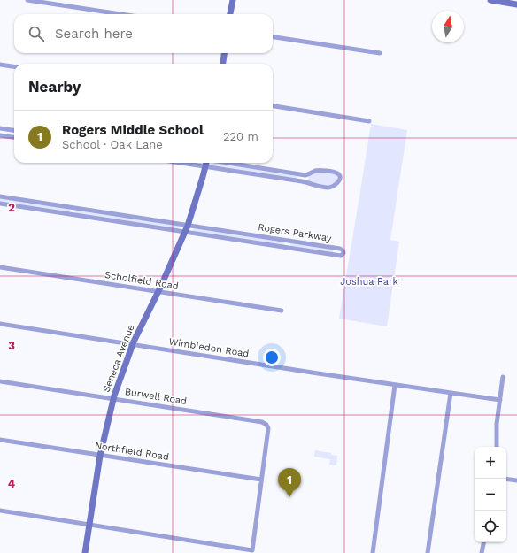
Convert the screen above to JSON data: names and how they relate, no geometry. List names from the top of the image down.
{
  "streets": {
    "street": [
      "Rogers Parkway",
      "Scholfield Road",
      "Wimbledon Road",
      "Seneca Avenue",
      "Burwell Road",
      "Northfield Road"
    ]
  },
  "crossings": [
    ["Rogers Parkway", "Seneca Avenue"],
    ["Scholfield Road", "Seneca Avenue"],
    ["Wimbledon Road", "Seneca Avenue"],
    ["Seneca Avenue", "Burwell Road"],
    ["Seneca Avenue", "Northfield Road"],
    ["Burwell Road", "Northfield Road"]
  ],
  "parks": ["Joshua Park"],
  "north": "top",
  "page": {
    "search": "Search here",
    "heading": "Nearby",
    "list": [
      {
        "mark": "1",
        "name": "Rogers Middle School",
        "note": "School · Oak Lane",
        "value": "220 m"
      }
    ],
    "map_buttons": ["+", "−"],
    "pins": "1"
  },
  "grid": {
    "rows": ["2", "3", "4"]
  }
}
